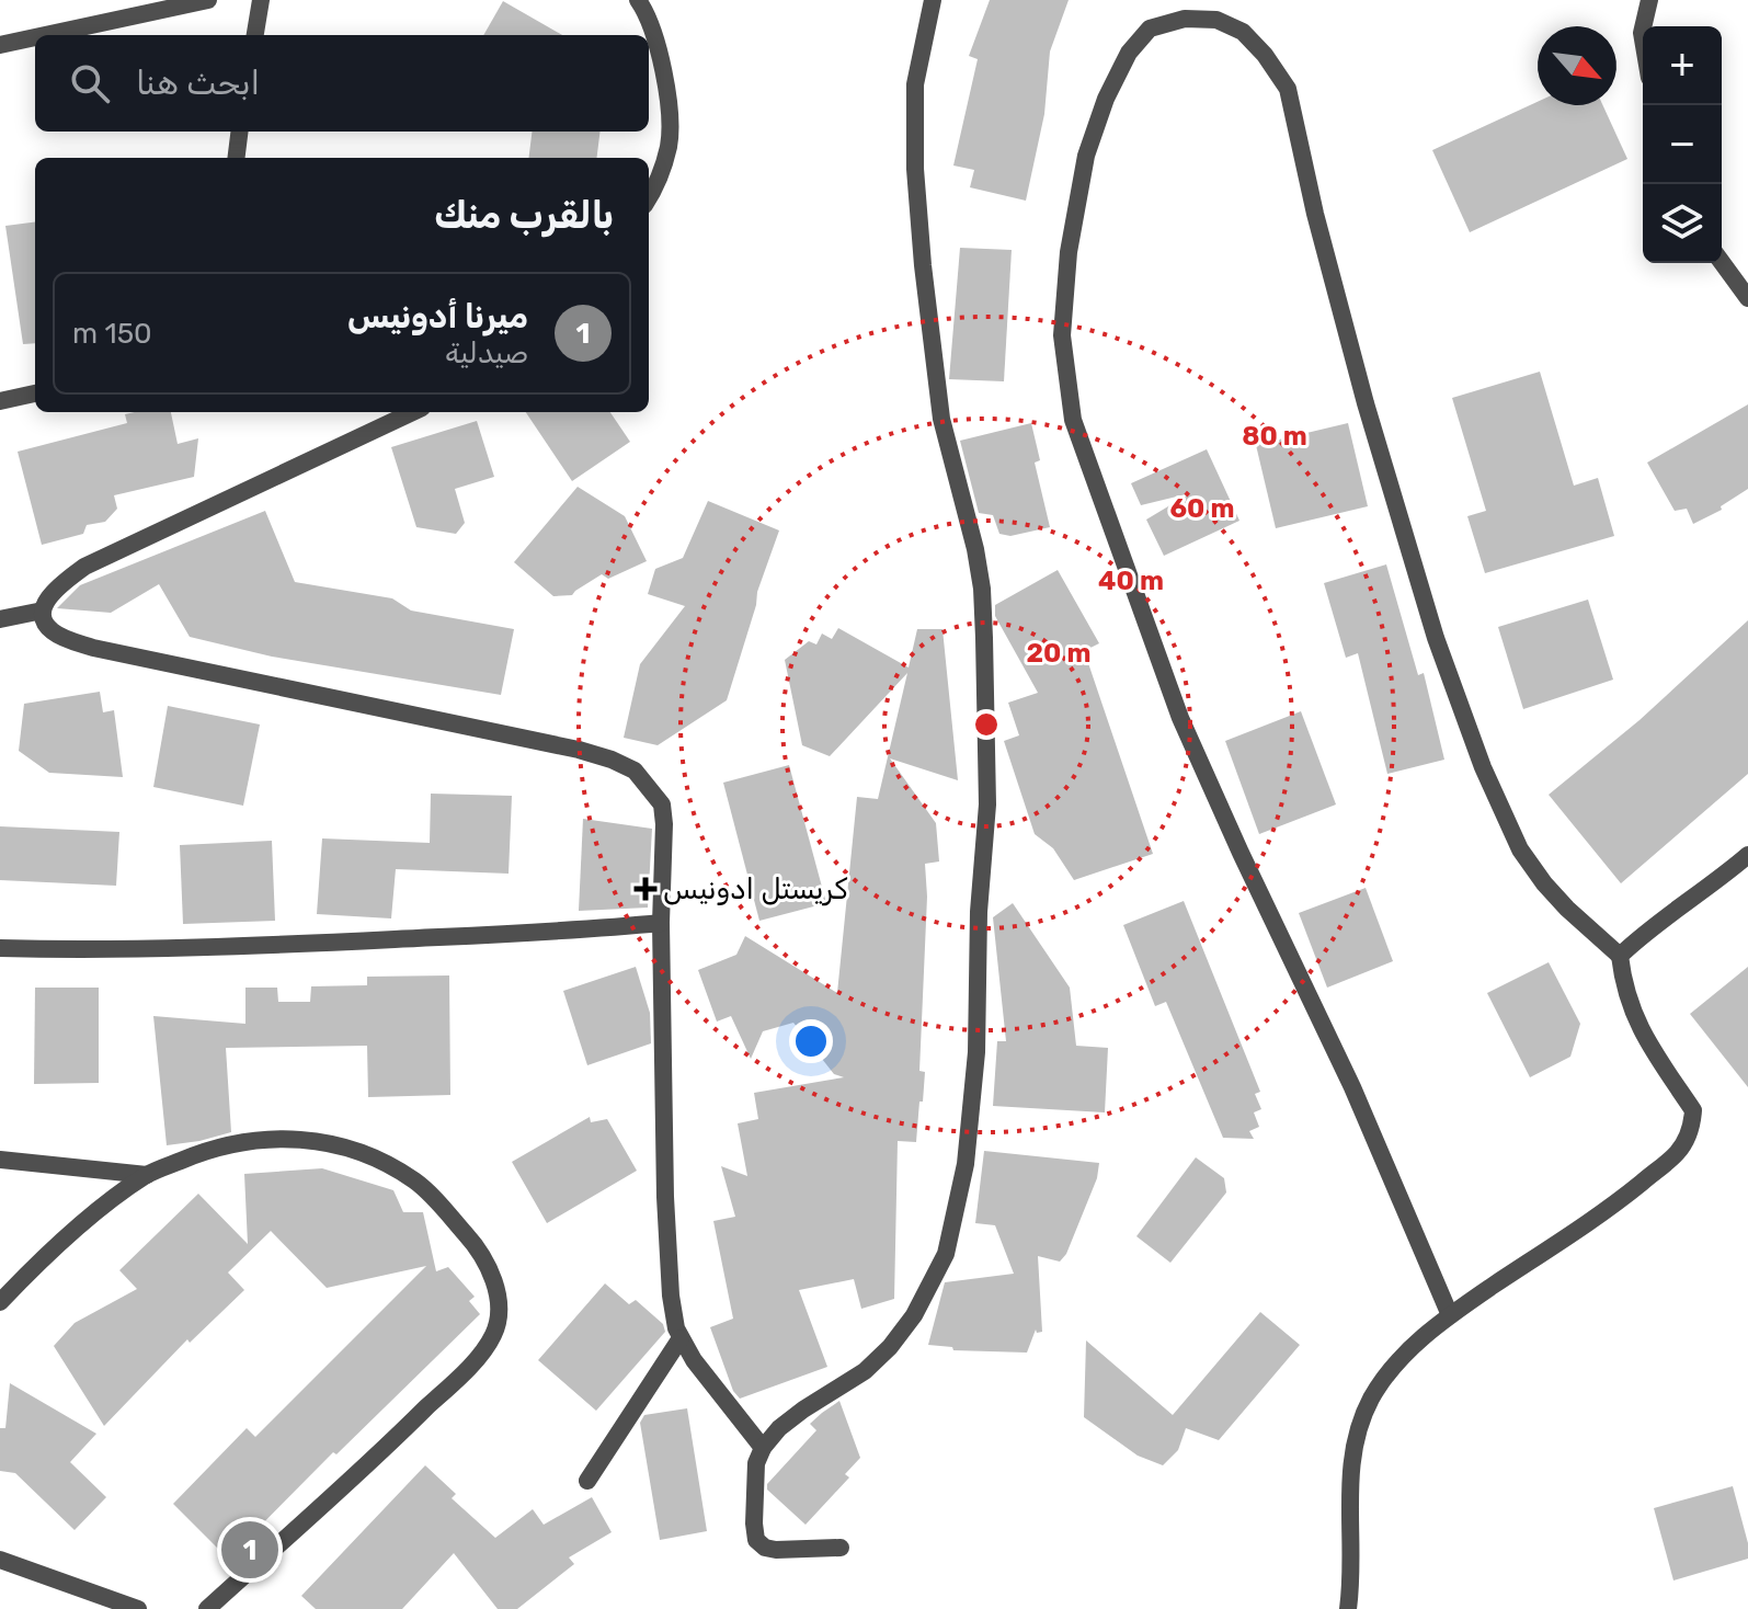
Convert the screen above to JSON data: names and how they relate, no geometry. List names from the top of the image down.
{
  "places": {
    "health": ["كريستل ادونيس"]
  },
  "north": "bottom right",
  "page": {
    "map_buttons": ["+", "−"],
    "search": "ابحث هنا",
    "heading": "بالقرب منك",
    "list": [
      {
        "mark": "1",
        "name": "ميرنا أدونيس",
        "note": "صيدلية",
        "value": "150 m"
      }
    ],
    "pins": "1"
  },
  "rings": [
    "80 m",
    "60 m",
    "40 m",
    "20 m"
  ]
}
